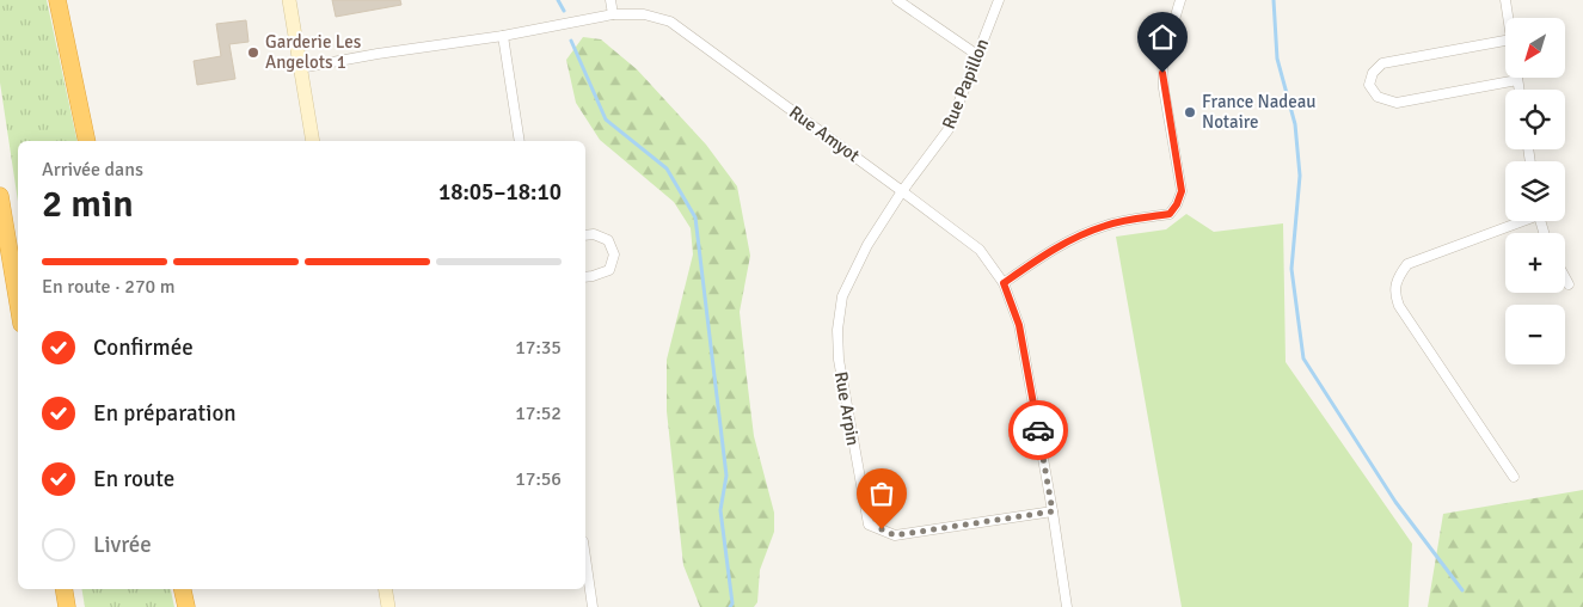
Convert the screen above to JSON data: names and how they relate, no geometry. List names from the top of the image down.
{
  "streets": {
    "street": ["Rue Papillon", "Rue Amyot", "Rue Arpin"]
  },
  "crossings": [
    ["Rue Papillon", "Rue Amyot"],
    ["Rue Papillon", "Rue Arpin"],
    ["Rue Amyot", "Rue Arpin"]
  ],
  "places": ["Garderie Les Angelots 1", "France Nadeau Notaire"],
  "north": "bottom left",
  "page": {
    "map_buttons": ["+", "−"],
    "heading": ["2 min", "Arrivée dans", "18:05–18:10"],
    "bar": "En route · 270 m",
    "list": [
      ["Confirmée", "17:35"],
      ["En préparation", "17:52"],
      ["En route", "17:56"],
      "Livrée"
    ]
  }
}
